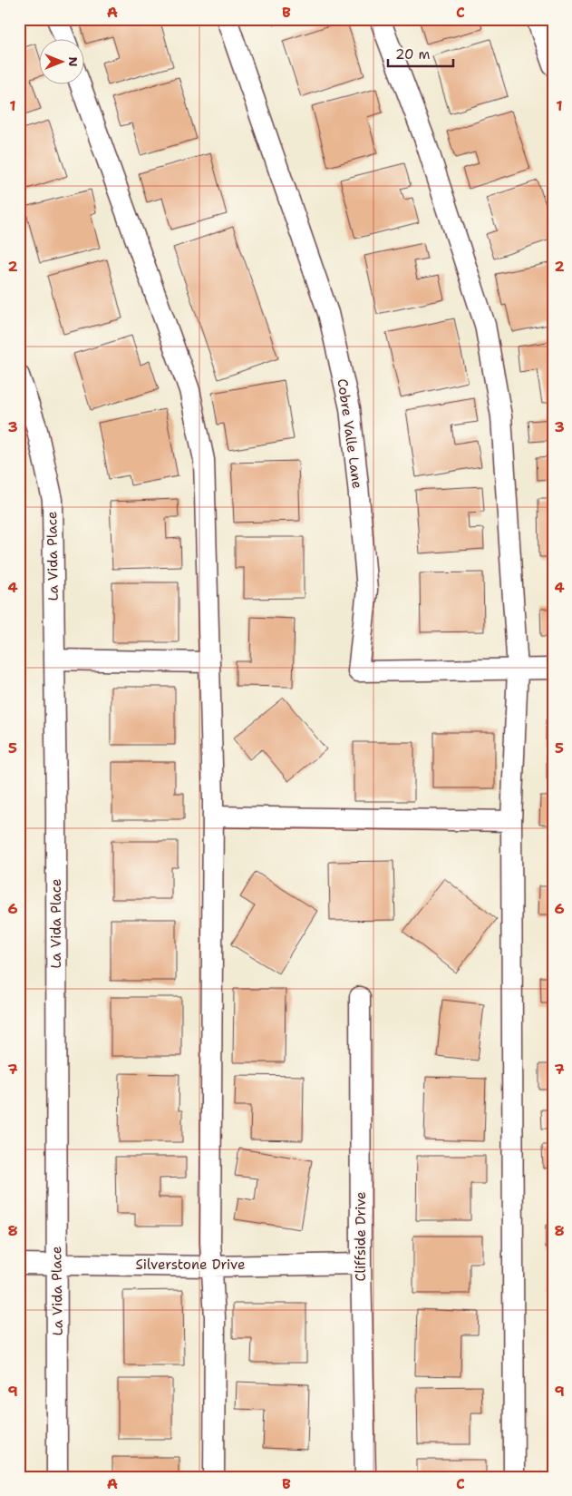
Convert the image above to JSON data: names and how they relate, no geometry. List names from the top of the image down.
{
  "streets": {
    "street": [
      "Cobre Valle Lane",
      "La Vida Place",
      "Cliffside Drive",
      "Silverstone Drive"
    ]
  },
  "crossings": [
    ["La Vida Place", "Silverstone Drive"],
    ["Cliffside Drive", "Silverstone Drive"]
  ],
  "scale_bar": "20 m",
  "north": "right",
  "grid": {
    "columns": ["A", "B", "C"],
    "rows": [
      "1",
      "2",
      "3",
      "4",
      "5",
      "6",
      "7",
      "8",
      "9"
    ]
  }
}
